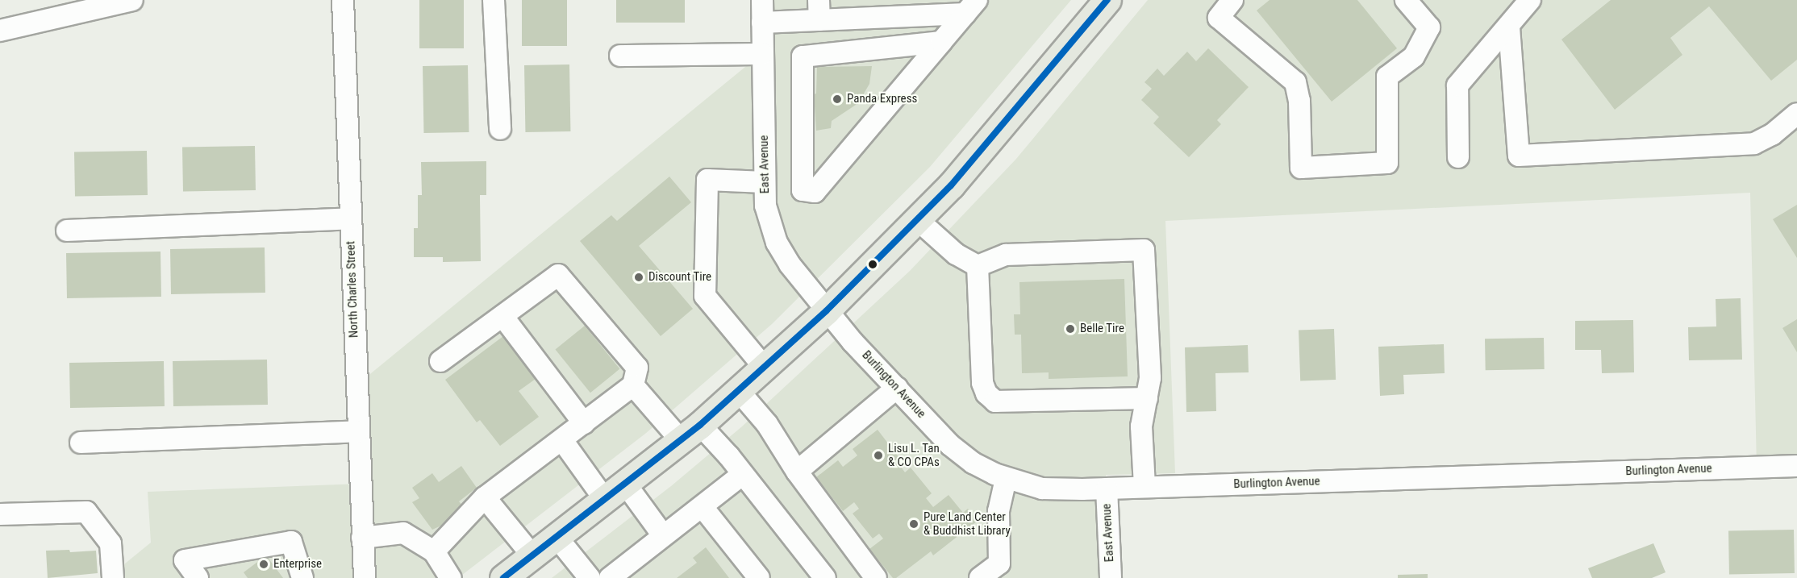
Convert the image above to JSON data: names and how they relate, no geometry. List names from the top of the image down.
{
  "streets": {
    "street": ["East Avenue", "North Charles Street", "Burlington Avenue"]
  },
  "crossings": [
    ["East Avenue", "Burlington Avenue"]
  ],
  "places": [
    "Panda Express",
    "Discount Tire",
    "Belle Tire",
    "Lisu L. Tan & CO CPAs",
    "Pure Land Center & Buddhist Library",
    "Enterprise"
  ]
}
